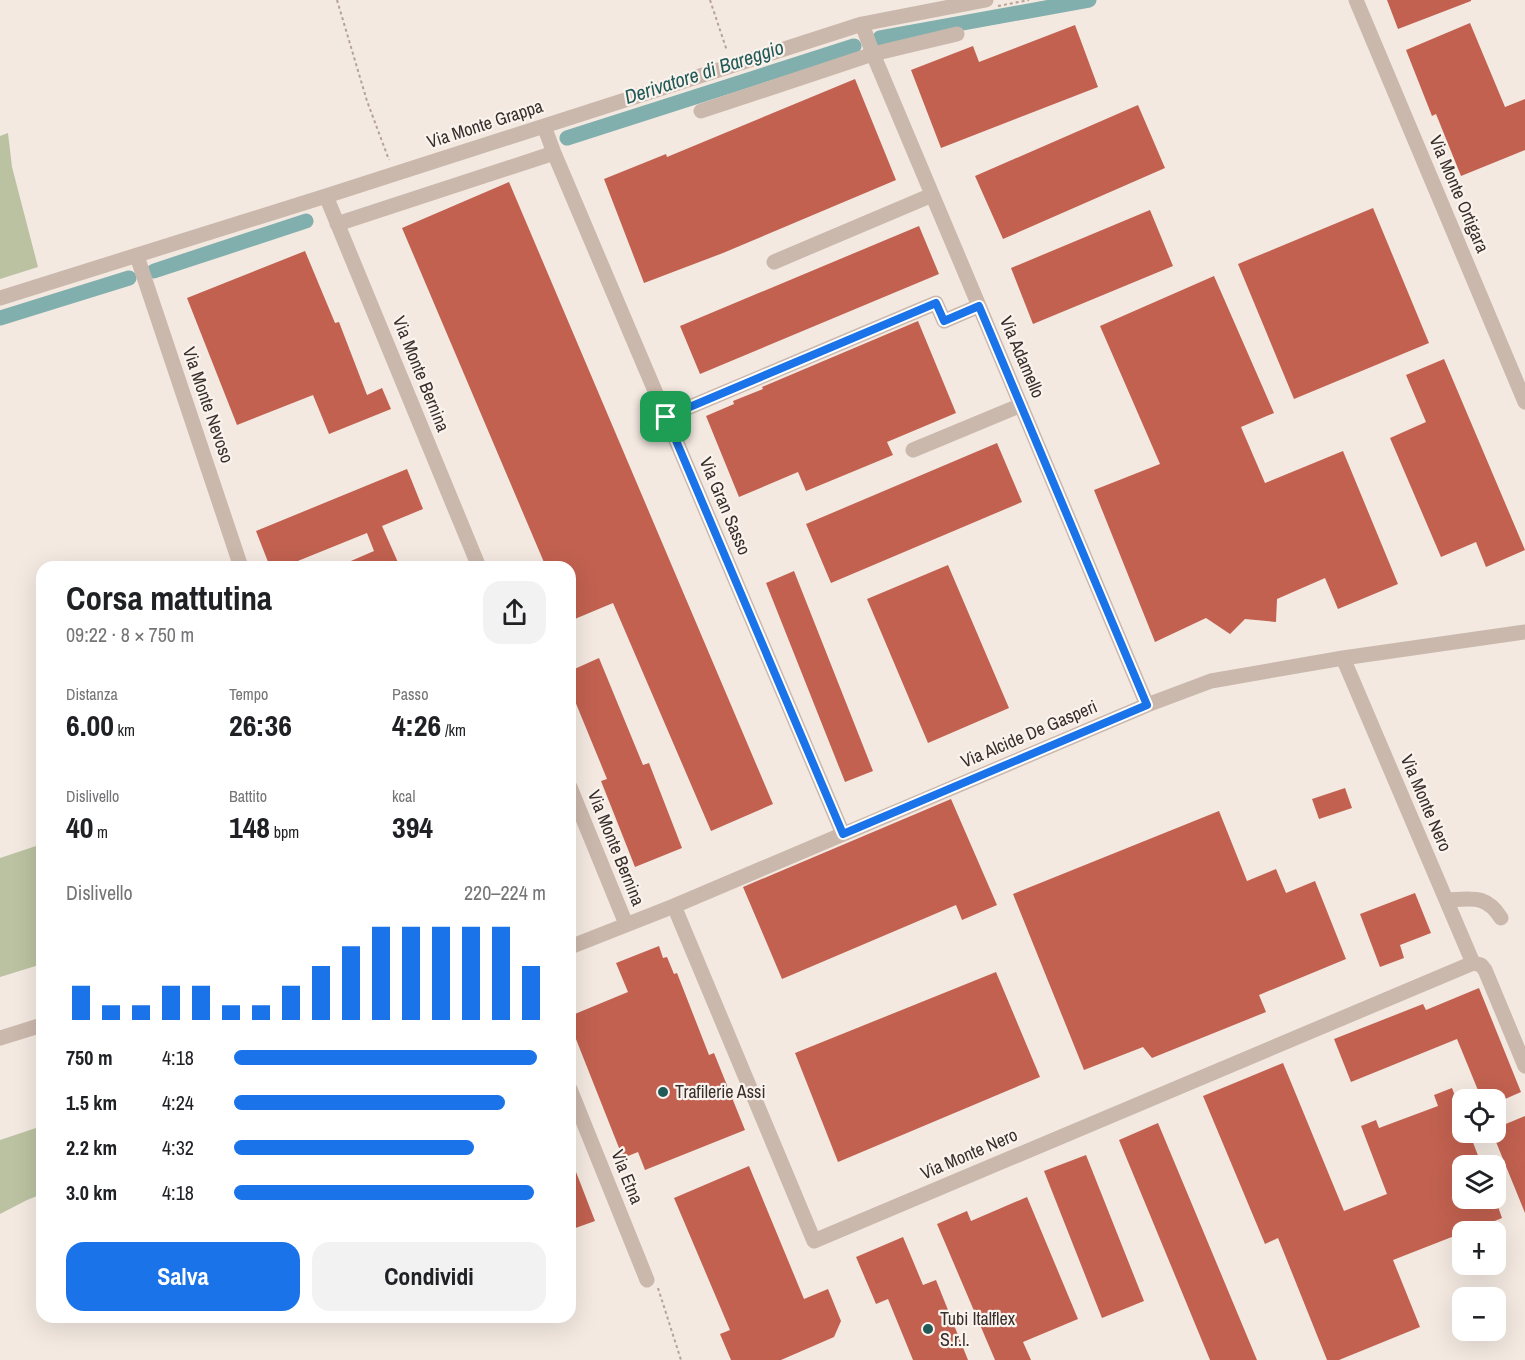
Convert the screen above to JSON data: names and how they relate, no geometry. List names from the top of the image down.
{
  "streets": {
    "street": [
      "Via Monte Grappa",
      "Via Monte Ortigara",
      "Via Adamello",
      "Via Monte Bernina",
      "Via Monte Nevoso",
      "Via Gran Sasso",
      "Via Alcide De Gasperi",
      "Via Monte Nero",
      "Via Etna"
    ]
  },
  "crossings": [
    ["Via Monte Grappa", "Via Adamello"],
    ["Via Monte Grappa", "Via Monte Bernina"],
    ["Via Monte Grappa", "Via Monte Nevoso"],
    ["Via Monte Grappa", "Via Gran Sasso"],
    ["Via Adamello", "Via Alcide De Gasperi"],
    ["Via Monte Bernina", "Via Alcide De Gasperi"],
    ["Via Gran Sasso", "Via Alcide De Gasperi"],
    ["Via Alcide De Gasperi", "Via Monte Nero"]
  ],
  "water": ["Derivatore di Bareggio"],
  "places": ["Trafilerie Assi", "Tubi Italflex S.r.l."],
  "page": {
    "heading": ["Corsa mattutina", "09:22 · 8 × 750 m"],
    "stats": [
      ["Distanza", "6.00 km"],
      ["Tempo", "26:36"],
      ["Passo", "4:26 /km"],
      ["Dislivello", "40 m"],
      ["Battito", "148 bpm"],
      ["kcal", "394"]
    ],
    "chart": ["Dislivello", "220–224 m"],
    "list": [
      {
        "name": "750 m",
        "note": "4:18"
      },
      {
        "name": "1.5 km",
        "note": "4:24"
      },
      {
        "name": "2.2 km",
        "note": "4:32"
      },
      {
        "name": "3.0 km",
        "note": "4:18"
      }
    ],
    "map_buttons": ["+", "−"],
    "buttons": ["Salva", "Condividi"]
  }
}
